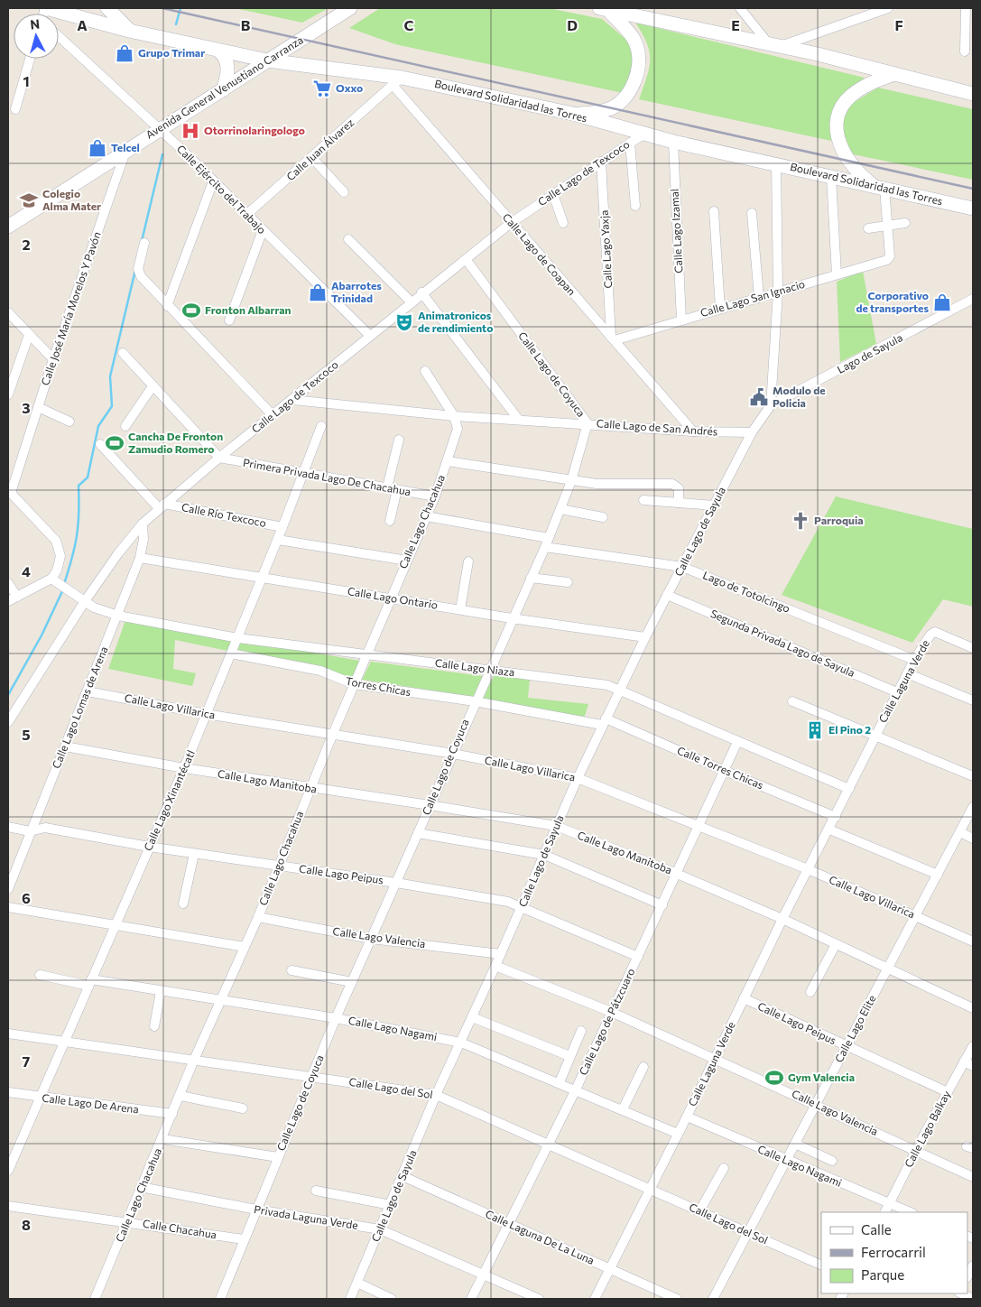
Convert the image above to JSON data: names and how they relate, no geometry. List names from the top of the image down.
{
  "streets": {
    "main road": ["Avenida General Venustiano Carranza", "Boulevard Solidaridad las Torres"],
    "street": [
      "Calle Juan Álvarez",
      "Calle Lago de Texcoco",
      "Calle Ejército del Trabajo",
      "Calle Lago Izamal",
      "Calle Lago Yaxja",
      "Calle Lago de Coapan",
      "Calle Lago San Ignacio",
      "Calle José María Morelos Y Pavón",
      "Lago de Sayula",
      "Calle Lago de Coyuca",
      "Calle Lago de San Andrés",
      "Primera Privada Lago De Chacahua",
      "Calle Río Texcoco",
      "Calle Lago Chacahua",
      "Calle Lago de Sayula",
      "Lago de Totolcingo",
      "Calle Lago Ontario",
      "Segunda Privada Lago de Sayula",
      "Calle Lago Niaza",
      "Calle Laguna Verde",
      "Torres Chicas",
      "Calle Lago Villarica",
      "Calle Lago Lomas de Arena",
      "Calle Torres Chicas",
      "Calle Lago Manitoba",
      "Calle Lago Xinantécatl",
      "Calle Lago Peipus",
      "Calle Lago Valencia",
      "Calle Lago de Pátzcuaro",
      "Calle Lago Nagami",
      "Calle Lago Elite",
      "Calle Lago del Sol",
      "Calle Lago De Arena",
      "Calle Lago Balkay",
      "Privada Laguna Verde",
      "Calle Chacahua",
      "Calle Laguna De La Luna"
    ]
  },
  "crossings": [
    ["Avenida General Venustiano Carranza", "Boulevard Solidaridad las Torres"],
    ["Avenida General Venustiano Carranza", "Calle Ejército del Trabajo"],
    ["Avenida General Venustiano Carranza", "Calle José María Morelos Y Pavón"],
    ["Boulevard Solidaridad las Torres", "Calle Juan Álvarez"],
    ["Boulevard Solidaridad las Torres", "Calle Lago de Texcoco"],
    ["Boulevard Solidaridad las Torres", "Calle Lago Izamal"],
    ["Boulevard Solidaridad las Torres", "Calle Lago de Coapan"],
    ["Calle Juan Álvarez", "Calle Ejército del Trabajo"],
    ["Calle Juan Álvarez", "Calle Lago de Coapan"],
    ["Calle Lago de Texcoco", "Calle Ejército del Trabajo"],
    ["Calle Lago de Texcoco", "Calle Lago Yaxja"],
    ["Calle Lago de Texcoco", "Calle Lago de Coapan"],
    ["Calle Lago de Texcoco", "Calle Lago de Coyuca"],
    ["Calle Lago de Texcoco", "Calle Lago de San Andrés"],
    ["Calle Lago de Texcoco", "Primera Privada Lago De Chacahua"],
    ["Calle Lago de Texcoco", "Calle Río Texcoco"],
    ["Calle Lago de Texcoco", "Calle Lago Niaza"],
    ["Calle Lago de Texcoco", "Calle Lago Lomas de Arena"],
    ["Calle Lago Izamal", "Calle Lago San Ignacio"],
    ["Calle Lago Yaxja", "Calle Lago de Coapan"],
    ["Calle Lago Yaxja", "Calle Lago San Ignacio"],
    ["Calle Lago de Coapan", "Calle Lago San Ignacio"],
    ["Calle Lago de Coapan", "Calle Lago de San Andrés"],
    ["Calle José María Morelos Y Pavón", "Calle Lago Niaza"],
    ["Lago de Sayula", "Calle Lago de San Andrés"],
    ["Lago de Sayula", "Calle Lago de Sayula"],
    ["Calle Lago de Coyuca", "Calle Lago de San Andrés"],
    ["Calle Lago de Coyuca", "Lago de Totolcingo"],
    ["Calle Lago de Coyuca", "Calle Lago Ontario"],
    ["Calle Lago de Coyuca", "Calle Lago Niaza"],
    ["Calle Lago de Coyuca", "Torres Chicas"],
    ["Calle Lago de Coyuca", "Calle Lago Villarica"],
    ["Calle Lago de Coyuca", "Calle Torres Chicas"],
    ["Calle Lago de Coyuca", "Calle Lago Manitoba"],
    ["Calle Lago de Coyuca", "Calle Lago Peipus"],
    ["Calle Lago de Coyuca", "Calle Lago Valencia"],
    ["Calle Lago de Coyuca", "Calle Lago Nagami"],
    ["Calle Lago de Coyuca", "Calle Lago del Sol"],
    ["Calle Lago de Coyuca", "Privada Laguna Verde"],
    ["Calle Lago de Coyuca", "Calle Chacahua"],
    ["Calle Lago de San Andrés", "Calle Lago Chacahua"],
    ["Calle Lago de San Andrés", "Calle Lago de Sayula"],
    ["Primera Privada Lago De Chacahua", "Calle Lago Chacahua"],
    ["Primera Privada Lago De Chacahua", "Calle Lago Xinantécatl"],
    ["Calle Río Texcoco", "Calle Lago Xinantécatl"],
    ["Calle Lago Chacahua", "Calle Lago Ontario"],
    ["Calle Lago Chacahua", "Calle Lago Niaza"],
    ["Calle Lago Chacahua", "Torres Chicas"],
    ["Calle Lago Chacahua", "Calle Lago Villarica"],
    ["Calle Lago Chacahua", "Calle Lago Manitoba"],
    ["Calle Lago Chacahua", "Calle Lago Peipus"],
    ["Calle Lago Chacahua", "Calle Lago Valencia"],
    ["Calle Lago Chacahua", "Calle Lago Nagami"],
    ["Calle Lago Chacahua", "Calle Lago del Sol"],
    ["Calle Lago Chacahua", "Calle Lago De Arena"],
    ["Calle Lago Chacahua", "Privada Laguna Verde"],
    ["Calle Lago Chacahua", "Calle Chacahua"],
    ["Calle Lago de Sayula", "Lago de Totolcingo"],
    ["Calle Lago de Sayula", "Calle Lago Ontario"],
    ["Calle Lago de Sayula", "Segunda Privada Lago de Sayula"],
    ["Calle Lago de Sayula", "Calle Lago Niaza"],
    ["Calle Lago de Sayula", "Calle Lago Villarica"],
    ["Calle Lago de Sayula", "Calle Torres Chicas"],
    ["Calle Lago de Sayula", "Calle Lago Manitoba"],
    ["Calle Lago de Sayula", "Calle Lago Peipus"],
    ["Calle Lago de Sayula", "Calle Lago Valencia"],
    ["Calle Lago de Sayula", "Calle Lago Nagami"],
    ["Calle Lago de Sayula", "Calle Lago del Sol"],
    ["Calle Lago de Sayula", "Privada Laguna Verde"],
    ["Calle Lago de Sayula", "Calle Laguna De La Luna"],
    ["Lago de Totolcingo", "Calle Laguna Verde"],
    ["Calle Lago Ontario", "Calle Lago Lomas de Arena"],
    ["Calle Lago Ontario", "Calle Lago Xinantécatl"],
    ["Segunda Privada Lago de Sayula", "Calle Laguna Verde"],
    ["Calle Lago Niaza", "Calle Laguna Verde"],
    ["Calle Lago Niaza", "Calle Lago Lomas de Arena"],
    ["Calle Lago Niaza", "Calle Lago Xinantécatl"],
    ["Calle Lago Niaza", "Calle Lago de Pátzcuaro"],
    ["Calle Laguna Verde", "Calle Lago Villarica"],
    ["Calle Laguna Verde", "Calle Torres Chicas"],
    ["Calle Laguna Verde", "Calle Lago Manitoba"],
    ["Calle Laguna Verde", "Calle Lago Peipus"],
    ["Calle Laguna Verde", "Calle Lago Valencia"],
    ["Calle Laguna Verde", "Calle Lago Nagami"],
    ["Calle Laguna Verde", "Calle Lago del Sol"],
    ["Calle Laguna Verde", "Calle Laguna De La Luna"],
    ["Torres Chicas", "Calle Torres Chicas"],
    ["Torres Chicas", "Calle Lago Xinantécatl"],
    ["Calle Lago Villarica", "Calle Lago Lomas de Arena"],
    ["Calle Lago Villarica", "Calle Lago Xinantécatl"],
    ["Calle Lago Villarica", "Calle Lago de Pátzcuaro"],
    ["Calle Lago Villarica", "Calle Lago Elite"],
    ["Calle Lago Lomas de Arena", "Calle Lago Manitoba"],
    ["Calle Lago Lomas de Arena", "Calle Lago Peipus"],
    ["Calle Torres Chicas", "Calle Lago de Pátzcuaro"],
    ["Calle Lago Manitoba", "Calle Lago Xinantécatl"],
    ["Calle Lago Manitoba", "Calle Lago de Pátzcuaro"],
    ["Calle Lago Manitoba", "Calle Lago Elite"],
    ["Calle Lago Xinantécatl", "Calle Lago Peipus"],
    ["Calle Lago Xinantécatl", "Calle Lago Nagami"],
    ["Calle Lago Xinantécatl", "Calle Lago del Sol"],
    ["Calle Lago Xinantécatl", "Calle Lago De Arena"],
    ["Calle Lago Peipus", "Calle Lago de Pátzcuaro"],
    ["Calle Lago Peipus", "Calle Lago Elite"],
    ["Calle Lago Peipus", "Calle Lago Balkay"],
    ["Calle Lago Valencia", "Calle Lago de Pátzcuaro"],
    ["Calle Lago Valencia", "Calle Lago Elite"],
    ["Calle Lago Valencia", "Calle Lago Balkay"],
    ["Calle Lago de Pátzcuaro", "Calle Lago Nagami"],
    ["Calle Lago de Pátzcuaro", "Calle Lago del Sol"],
    ["Calle Lago de Pátzcuaro", "Privada Laguna Verde"],
    ["Calle Lago de Pátzcuaro", "Calle Laguna De La Luna"],
    ["Calle Lago Nagami", "Calle Lago Elite"],
    ["Calle Lago Nagami", "Calle Lago Balkay"],
    ["Calle Lago Elite", "Calle Lago del Sol"]
  ],
  "places": {
    "shop": [
      "Grupo Trimar",
      "Telcel",
      "Abarrotes Trinidad",
      "Corporativo de transportes"
    ],
    "supermarket": ["Oxxo"],
    "hospital": ["Otorrinolaringologo"],
    "school or university": ["Colegio Alma Mater"],
    "sports": ["Fronton Albarran", "Cancha De Fronton Zamudio Romero", "Gym Valencia"],
    "theatre": ["Animatronicos de rendimiento"],
    "public building": ["Modulo de Policia"],
    "church": ["Parroquia"],
    "building": ["El Pino 2"]
  },
  "legend": ["Calle", "Ferrocarril", "Parque"],
  "north": "top",
  "grid": {
    "columns": [
      "A",
      "B",
      "C",
      "D",
      "E",
      "F"
    ],
    "rows": [
      "1",
      "2",
      "3",
      "4",
      "5",
      "6",
      "7",
      "8"
    ]
  }
}
